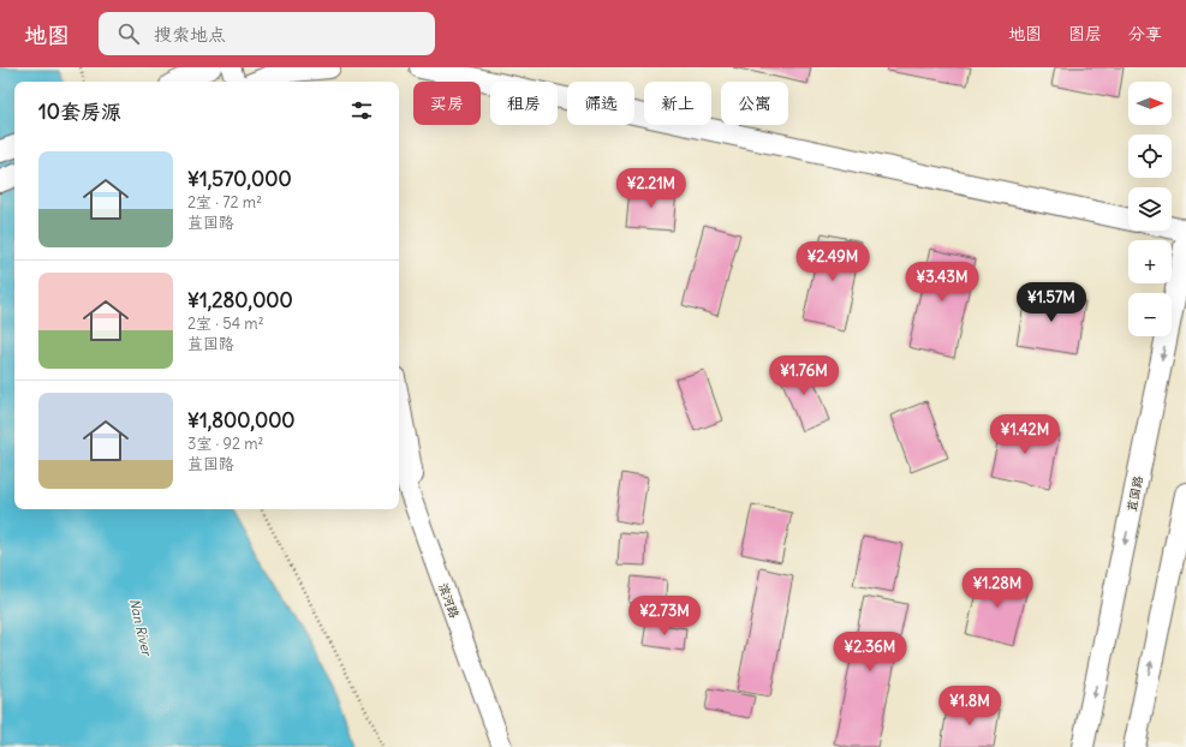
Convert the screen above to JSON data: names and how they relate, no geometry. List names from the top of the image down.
{
  "streets": {
    "main road": ["苴国路"],
    "street": ["滨河路"]
  },
  "water": ["Nan River"],
  "north": "right",
  "page": {
    "header": "地图",
    "search": "搜索地点",
    "nav": ["地图", "图层", "分享"],
    "map_buttons": ["+", "−"],
    "chip": [
      "买房",
      "租房",
      "筛选",
      "新上",
      "公寓"
    ],
    "heading": "10套房源",
    "list": [
      {
        "name": "¥1,570,000",
        "note": "2室 · 72 m² · 苴国路"
      },
      {
        "name": "¥1,280,000",
        "note": "2室 · 54 m² · 苴国路"
      },
      {
        "name": "¥1,800,000",
        "note": "3室 · 92 m² · 苴国路"
      }
    ],
    "price": [
      "¥2.21M",
      "¥2.49M",
      "¥3.43M",
      "¥1.57M",
      "¥1.76M",
      "¥1.42M",
      "¥1.28M",
      "¥2.73M",
      "¥2.36M",
      "¥1.8M"
    ]
  }
}
